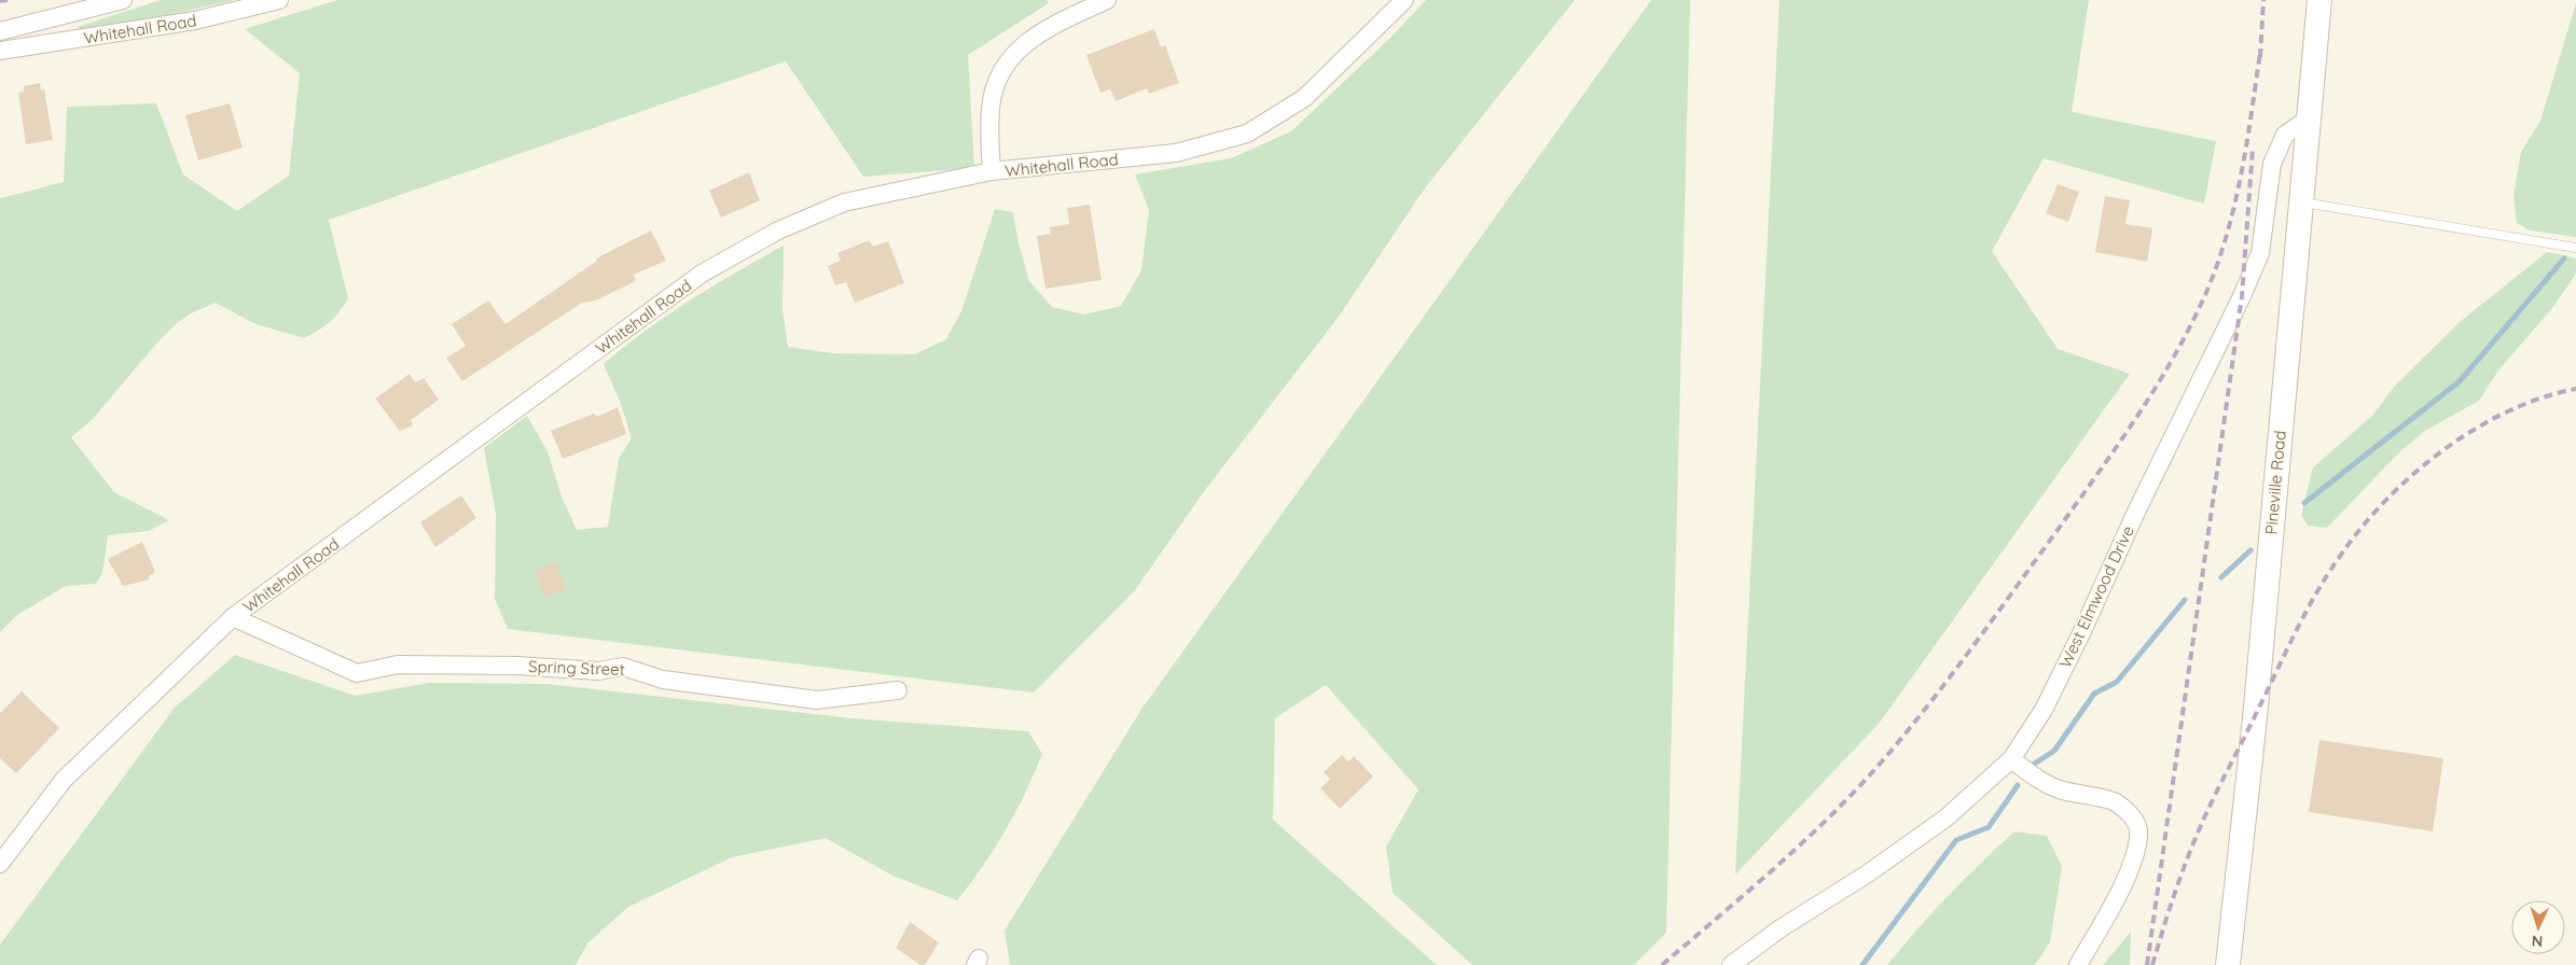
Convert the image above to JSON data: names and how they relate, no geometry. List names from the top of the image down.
{
  "streets": {
    "main road": ["Pineville Road"],
    "street": ["Whitehall Road", "West Elmwood Drive", "Spring Street"]
  },
  "crossings": [
    ["Whitehall Road", "Spring Street"],
    ["Pineville Road", "West Elmwood Drive"]
  ],
  "north": "bottom"
}
